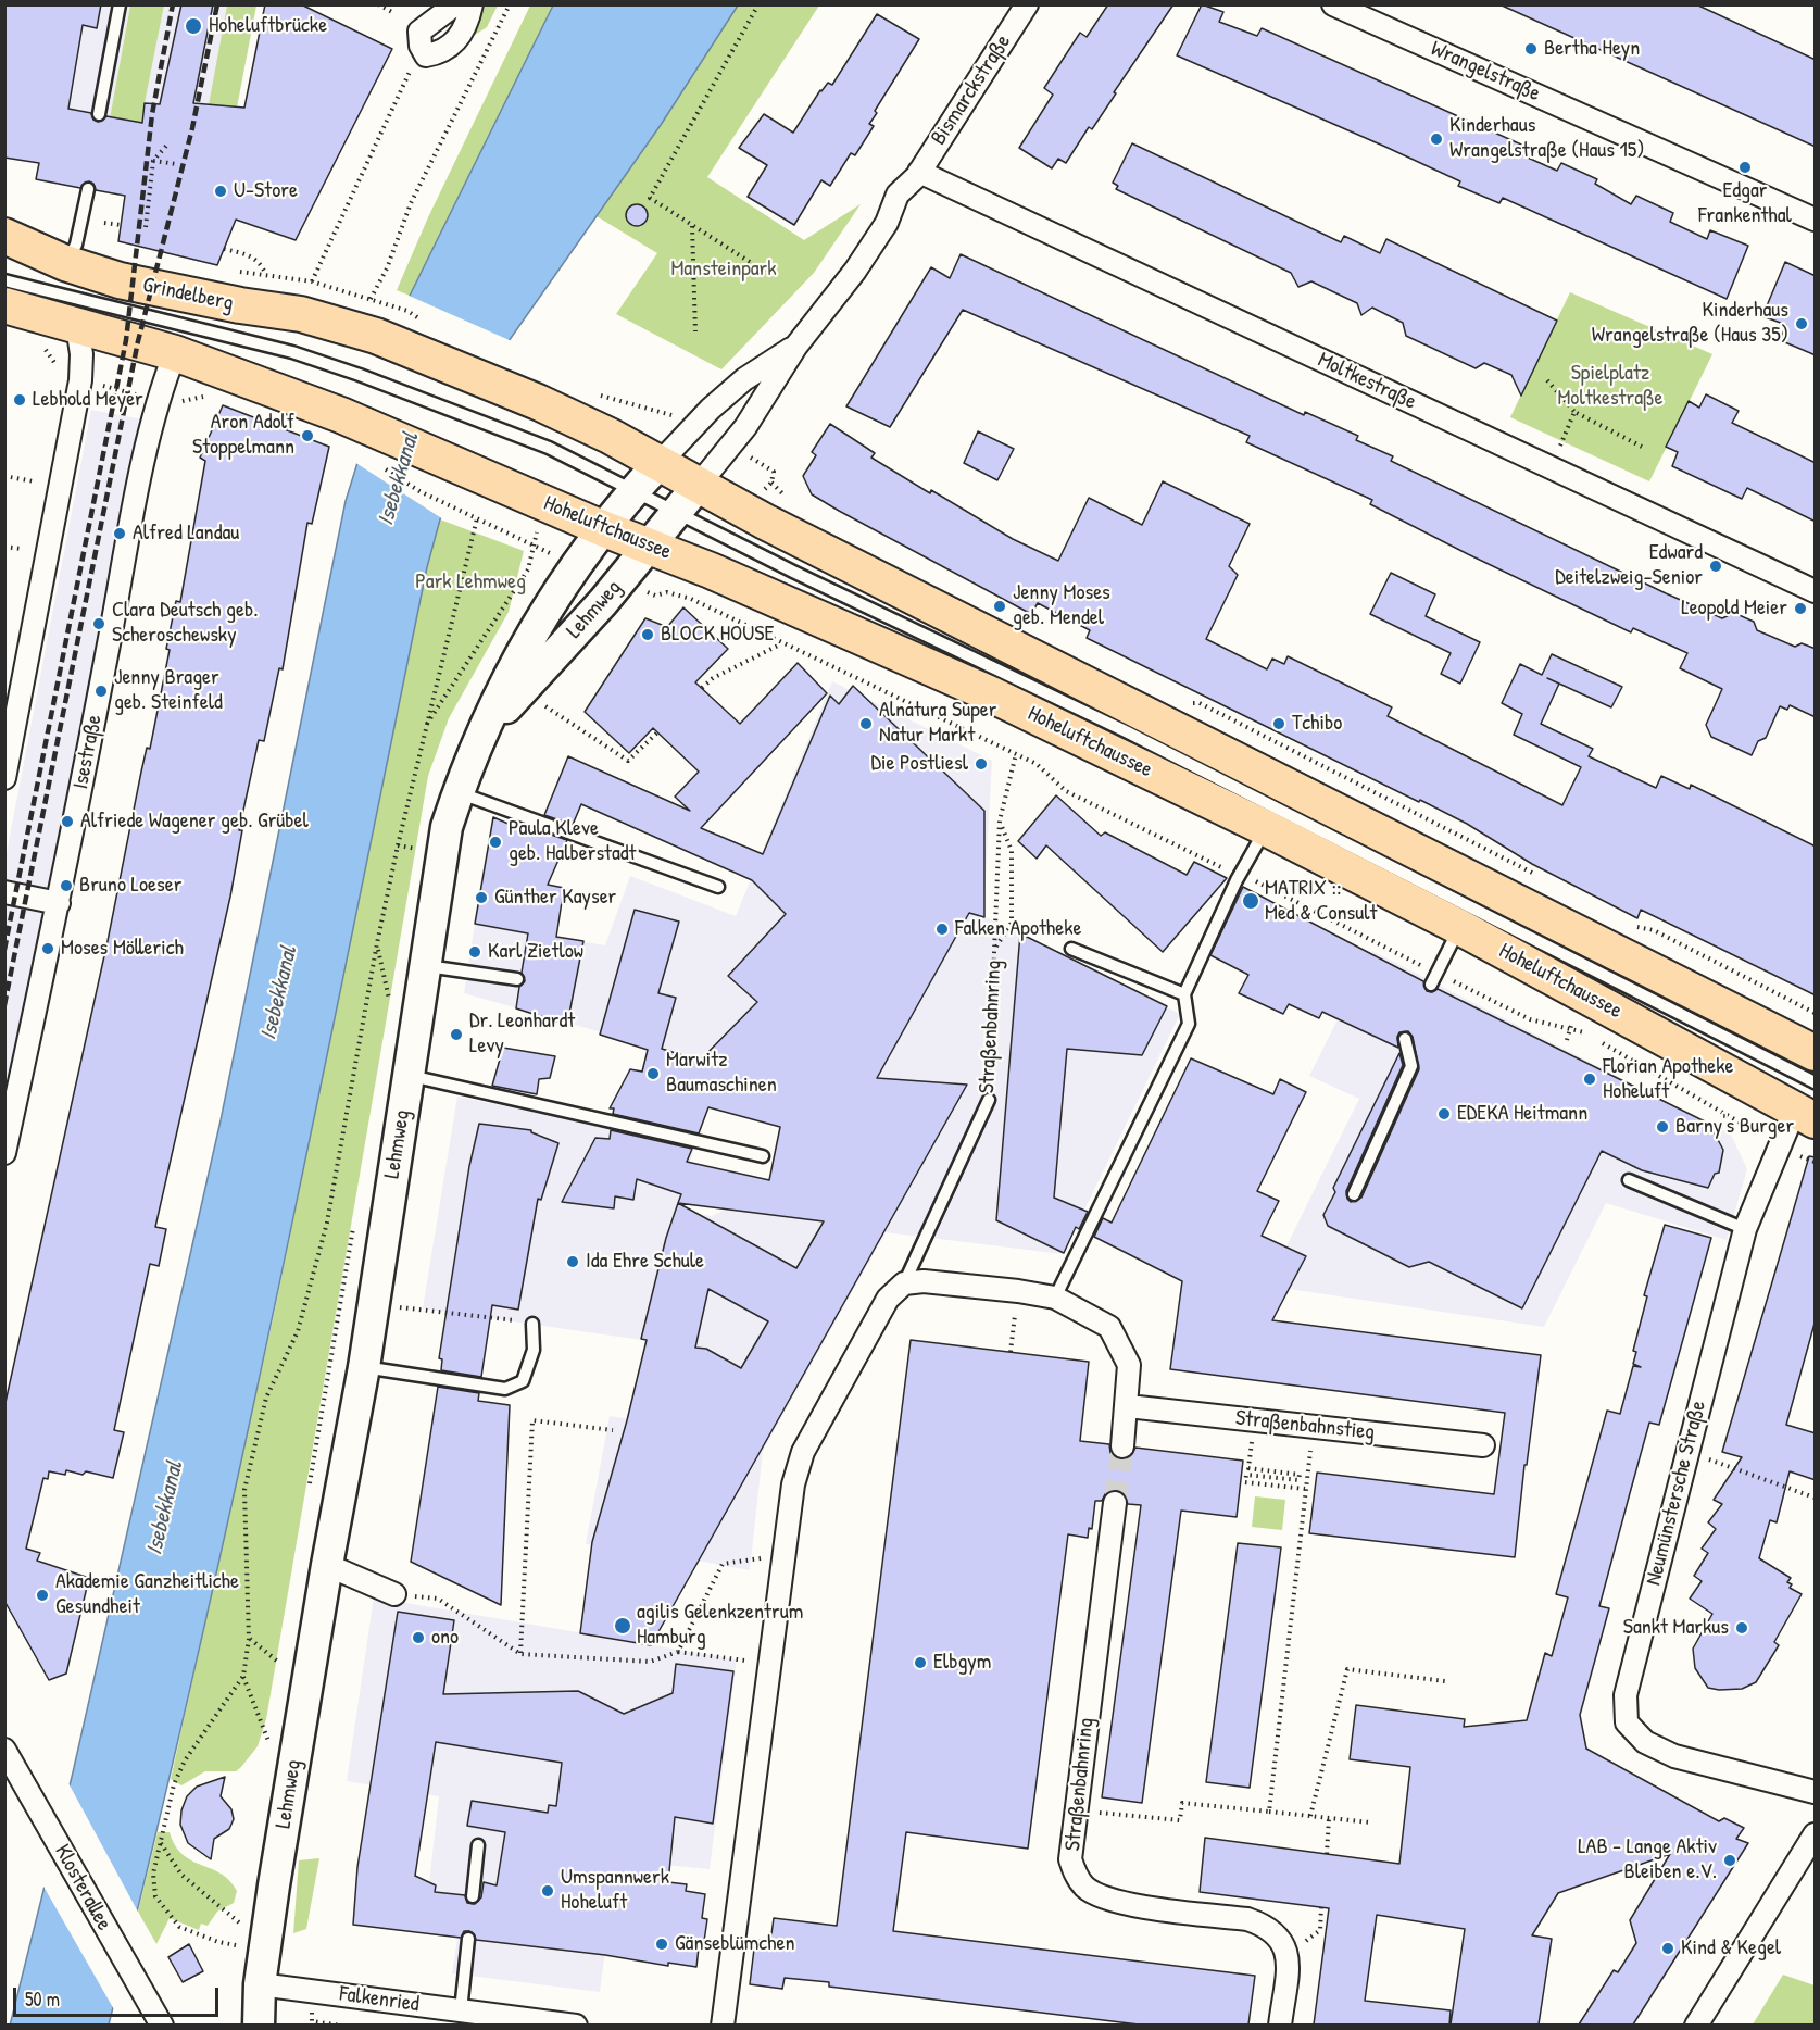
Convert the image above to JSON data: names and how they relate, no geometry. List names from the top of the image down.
{
  "streets": {
    "main road": ["Grindelberg", "Hoheluftchaussee"],
    "street": [
      "Wrangelstraße",
      "Bismarckstraße",
      "Moltkestraße",
      "Lehmweg",
      "Isestraße",
      "Straßenbahnring",
      "Straßenbahnstieg",
      "Neumünstersche Straße",
      "Klosterallee",
      "Falkenried"
    ]
  },
  "crossings": [
    ["Bismarckstraße", "Grindelberg"],
    ["Bismarckstraße", "Moltkestraße"],
    ["Bismarckstraße", "Lehmweg"],
    ["Grindelberg", "Lehmweg"],
    ["Hoheluftchaussee", "Lehmweg"],
    ["Hoheluftchaussee", "Isestraße"],
    ["Hoheluftchaussee", "Neumünstersche Straße"],
    ["Lehmweg", "Falkenried"]
  ],
  "water": ["Isebekkanal"],
  "parks": ["Mansteinpark", "Spielplatz Moltkestraße", "Park Lehmweg"],
  "places": [
    "Hoheluftbrücke",
    "Bertha Heyn",
    "Kinderhaus Wrangelstraße (Haus 15)",
    "Edgar Frankenthal",
    "U-Store",
    "Kinderhaus Wrangelstraße (Haus 35)",
    "Lebhold Meyer",
    "Aron Adolf Stoppelmann",
    "Alfred Landau",
    "Edward Deitelzweig-Senior",
    "Jenny Moses geb. Mendel",
    "Leopold Meier",
    "Clara Deutsch geb. Scheroschewsky",
    "BLOCK HOUSE",
    "Jenny Brager geb. Steinfeld",
    "Alnatura Super Natur Markt",
    "Tchibo",
    "Die Postliesl",
    "Alfriede Wagener geb. Grübel",
    "Paula Kleve geb. Halberstadt",
    "Bruno Loeser",
    "Günther Kayser",
    "MATRIX :: Med & Consult",
    "Falken Apotheke",
    "Moses Möllerich",
    "Karl Zietlow",
    "Dr. Leonhardt Levy",
    "Marwitz Baumaschinen",
    "Florian Apotheke Hoheluft",
    "EDEKA Heitmann",
    "Barny's Burger",
    "Ida Ehre Schule",
    "Akademie Ganzheitliche Gesundheit",
    "agilis Gelenkzentrum Hamburg",
    "Sankt Markus",
    "ono",
    "Elbgym",
    "LAB - Lange Aktiv Bleiben e.V.",
    "Umspannwerk Hoheluft",
    "Gänseblümchen",
    "Kind & Kegel"
  ],
  "scale_bar": "50 m"
}
